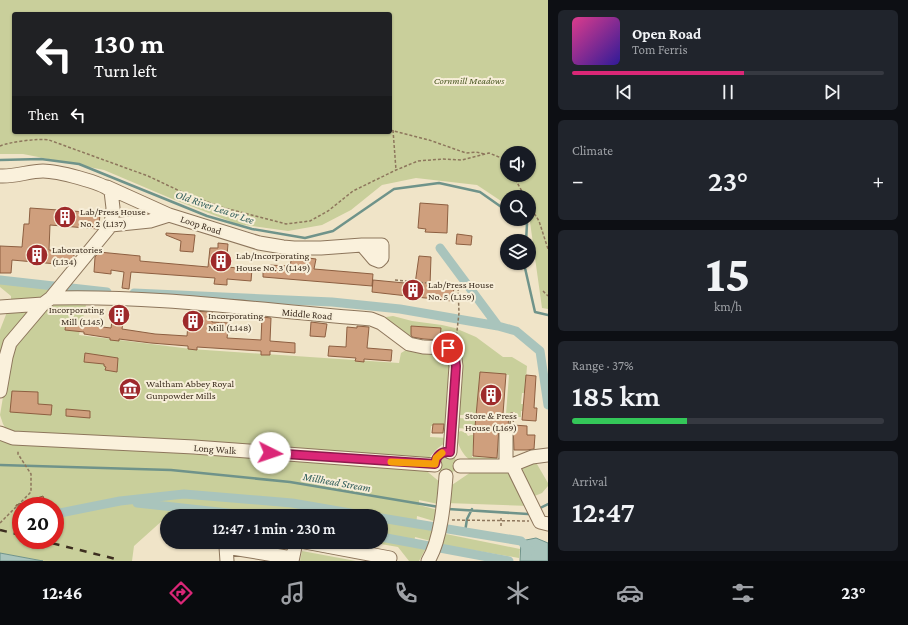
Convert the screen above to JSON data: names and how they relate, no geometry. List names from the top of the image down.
{
  "streets": {
    "street": ["Loop Road", "Middle Road", "Long Walk"]
  },
  "water": ["Old River Lea or Lee", "Millhead Stream"],
  "parks": ["Cornmill Meadows"],
  "places": {
    "building": [
      "Lab/Press House No. 2 (L137)",
      "Laboratories (L134)",
      "Lab/Incorporating House No. 3 (L149)",
      "Lab/Press House No. 5 (L159)",
      "Incorporating Mill (L145)",
      "Incorporating Mill (L148)",
      "Store & Press House (L169)"
    ],
    "museum": ["Waltham Abbey Royal Gunpowder Mills"]
  },
  "page": {
    "turn": ["130 m", "Turn left"],
    "song": ["Open Road", "Tom Ferris"],
    "then": "Then",
    "tile": [
      "Climate",
      ["15", "km/h"],
      ["Range · 37%", "185 km"],
      ["Arrival", "12:47"]
    ],
    "heat": ["−", "23°", "+"],
    "limit": "20",
    "trip": "12:47 · 1 min · 230 m",
    "tabs": ["12:46", "23°"]
  }
}
